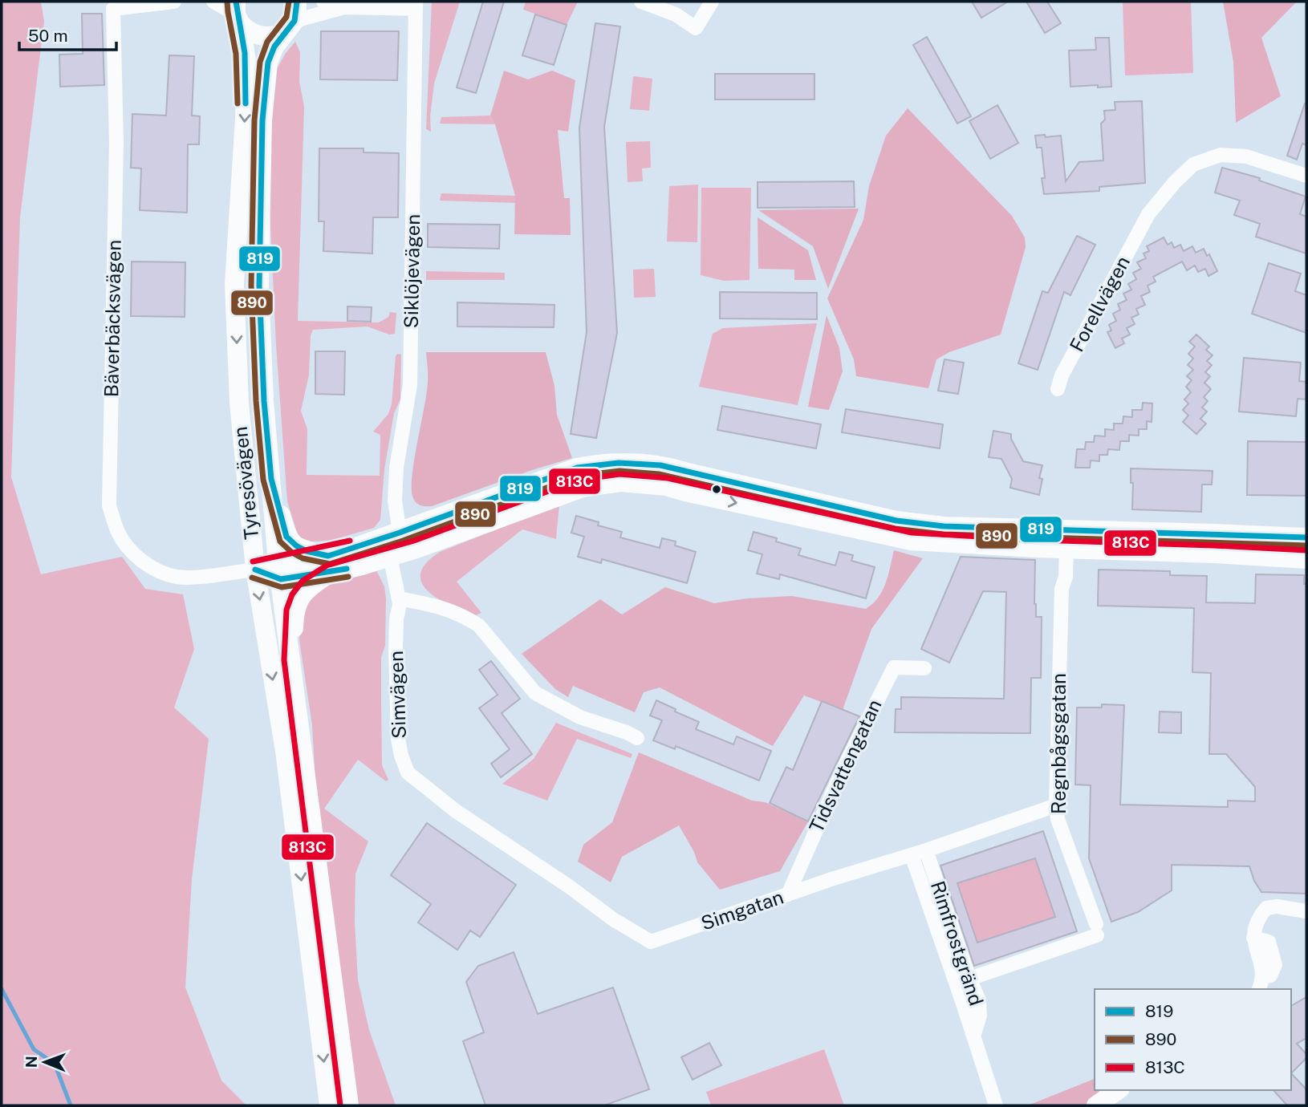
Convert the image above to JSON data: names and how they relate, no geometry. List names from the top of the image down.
{
  "streets": {
    "street": [
      "Siklöjevägen",
      "Forellvägen",
      "Bäverbäcksvägen",
      "Tyresövägen",
      "Simvägen",
      "Regnbågsgatan",
      "Tidsvattengatan",
      "Simgatan",
      "Rimfrostgränd"
    ]
  },
  "crossings": [
    ["Siklöjevägen", "Tyresövägen"],
    ["Bäverbäcksvägen", "Tyresövägen"],
    ["Simvägen", "Simgatan"],
    ["Regnbågsgatan", "Simgatan"],
    ["Regnbågsgatan", "Rimfrostgränd"],
    ["Tidsvattengatan", "Simgatan"],
    ["Simgatan", "Rimfrostgränd"]
  ],
  "lines": ["transit line 819", "transit line 890", "transit line 813C"],
  "legend": ["819", "890", "813C"],
  "scale_bar": "50 m",
  "north": "left"
}
